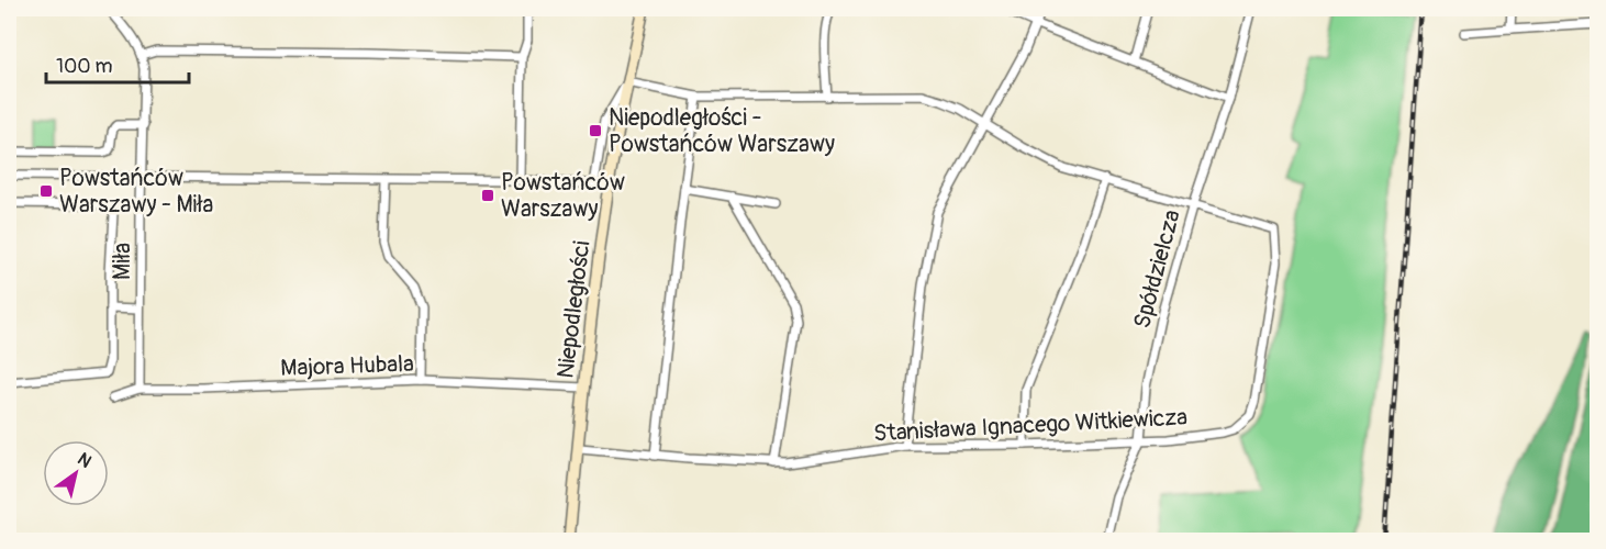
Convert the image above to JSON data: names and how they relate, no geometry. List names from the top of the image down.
{
  "streets": {
    "street": [
      "Miła",
      "Spółdzielcza",
      "Niepodległości",
      "Majora Hubala",
      "Stanisława Ignacego Witkiewicza"
    ]
  },
  "crossings": [
    ["Miła", "Majora Hubala"],
    ["Spółdzielcza", "Stanisława Ignacego Witkiewicza"],
    ["Niepodległości", "Majora Hubala"],
    ["Niepodległości", "Stanisława Ignacego Witkiewicza"]
  ],
  "places": {
    "transit": ["Niepodległości - Powstańców Warszawy", "Powstańców Warszawy - Miła", "Powstańców Warszawy"]
  },
  "scale_bar": "100 m",
  "north": "top right"
}
